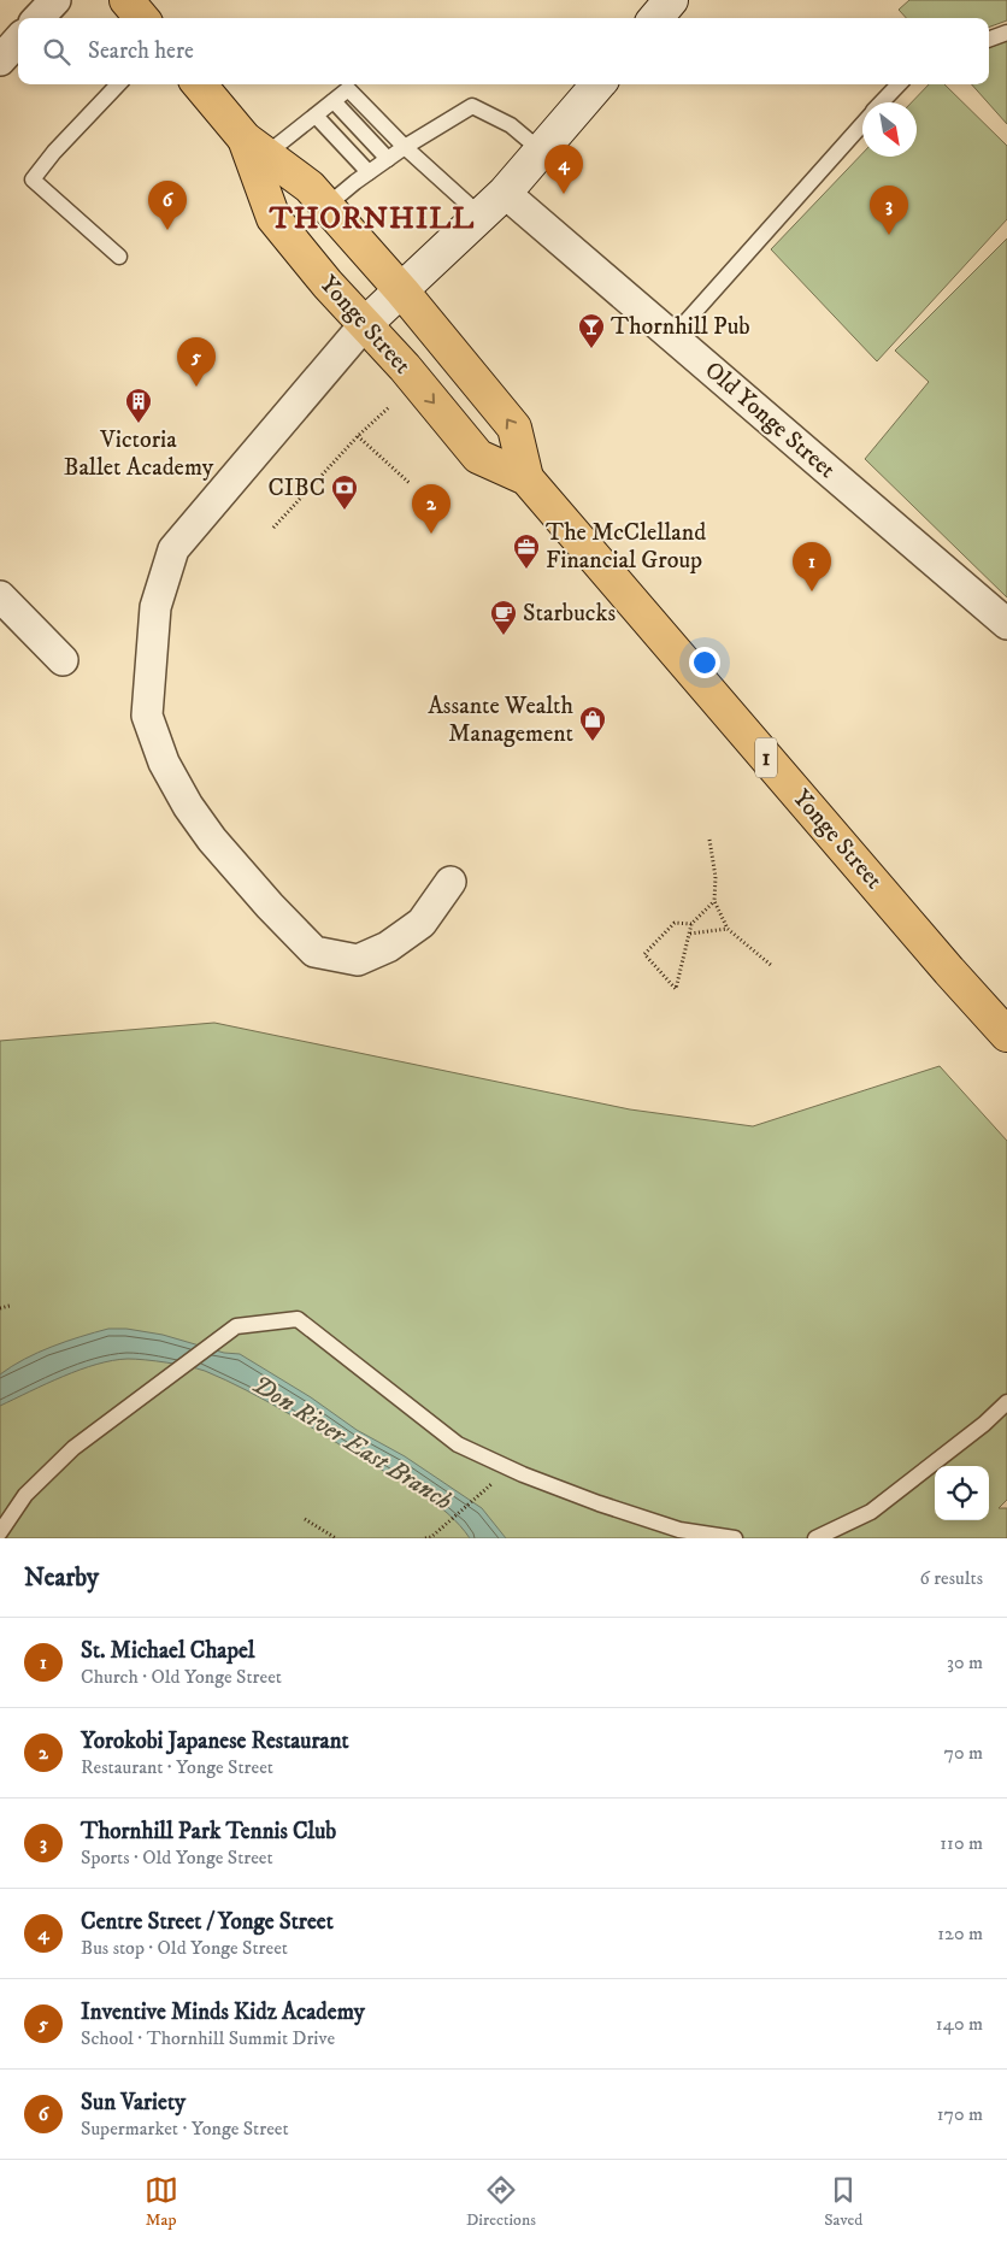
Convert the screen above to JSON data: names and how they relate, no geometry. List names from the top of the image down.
{
  "streets": {
    "main road": ["Yonge Street", "1"],
    "street": ["Old Yonge Street"]
  },
  "districts": ["THORNHILL"],
  "water": ["Don River East Branch"],
  "places": {
    "bar": ["Thornhill Pub"],
    "building": ["Victoria Ballet Academy"],
    "bank": ["CIBC"],
    "office": ["The McClelland Financial Group"],
    "cafe": ["Starbucks"],
    "shop": ["Assante Wealth Management"]
  },
  "north": "bottom right",
  "page": {
    "search": "Search here",
    "pins": [
      "4",
      "6",
      "3",
      "5",
      "2",
      "1"
    ],
    "heading": ["Nearby", "6 results"],
    "list": [
      {
        "mark": "1",
        "name": "St. Michael Chapel",
        "note": "Church · Old Yonge Street",
        "value": "30 m"
      },
      {
        "mark": "2",
        "name": "Yorokobi Japanese Restaurant",
        "note": "Restaurant · Yonge Street",
        "value": "70 m"
      },
      {
        "mark": "3",
        "name": "Thornhill Park Tennis Club",
        "note": "Sports · Old Yonge Street",
        "value": "110 m"
      },
      {
        "mark": "4",
        "name": "Centre Street / Yonge Street",
        "note": "Bus stop · Old Yonge Street",
        "value": "120 m"
      },
      {
        "mark": "5",
        "name": "Inventive Minds Kidz Academy",
        "note": "School · Thornhill Summit Drive",
        "value": "140 m"
      },
      {
        "mark": "6",
        "name": "Sun Variety",
        "note": "Supermarket · Yonge Street",
        "value": "170 m"
      }
    ],
    "nav": ["Map", "Directions", "Saved"]
  }
}
